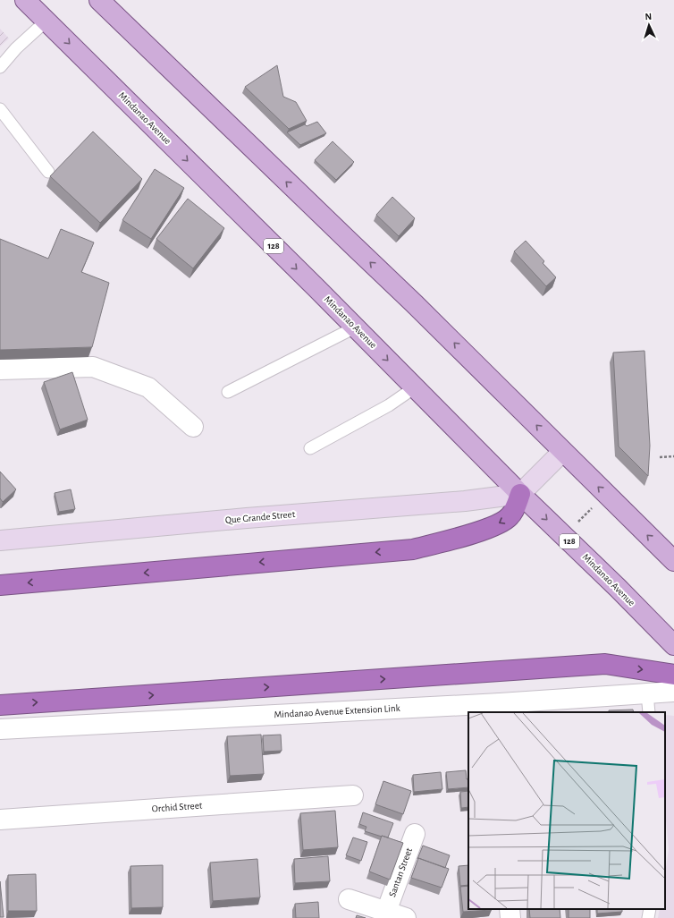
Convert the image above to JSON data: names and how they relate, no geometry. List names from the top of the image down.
{
  "streets": {
    "main road": ["Mindanao Avenue", "128", "Que Grande Street"],
    "street": ["Mindanao Avenue Extension Link", "Orchid Street", "Santan Street"]
  },
  "crossings": [
    ["Mindanao Avenue", "Que Grande Street"]
  ],
  "north": "top"
}
